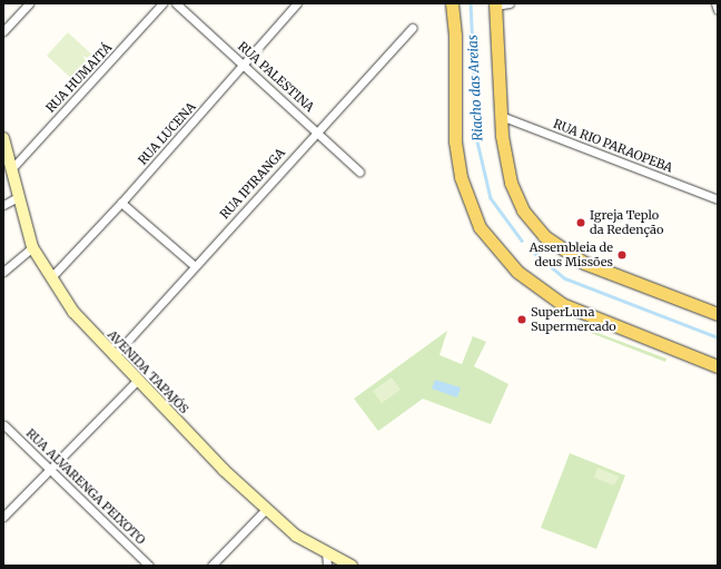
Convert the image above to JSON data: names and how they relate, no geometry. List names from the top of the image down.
{
  "streets": {
    "main road": ["AVENIDA TAPAJÓS"],
    "street": [
      "RUA PALESTINA",
      "RUA HUMAITÁ",
      "RUA LUCENA",
      "RUA RIO PARAOPEBA",
      "RUA IPIRANGA",
      "RUA ALVARENGA PEIXOTO"
    ]
  },
  "crossings": [
    ["RUA PALESTINA", "RUA LUCENA"],
    ["RUA PALESTINA", "RUA IPIRANGA"],
    ["RUA HUMAITÁ", "AVENIDA TAPAJÓS"],
    ["RUA LUCENA", "AVENIDA TAPAJÓS"],
    ["RUA IPIRANGA", "AVENIDA TAPAJÓS"]
  ],
  "water": ["Riacho das Areias"],
  "places": ["Igreja Teplo da Redenção", "Assembleia de deus Missões", "SuperLuna Supermercado"]
}
